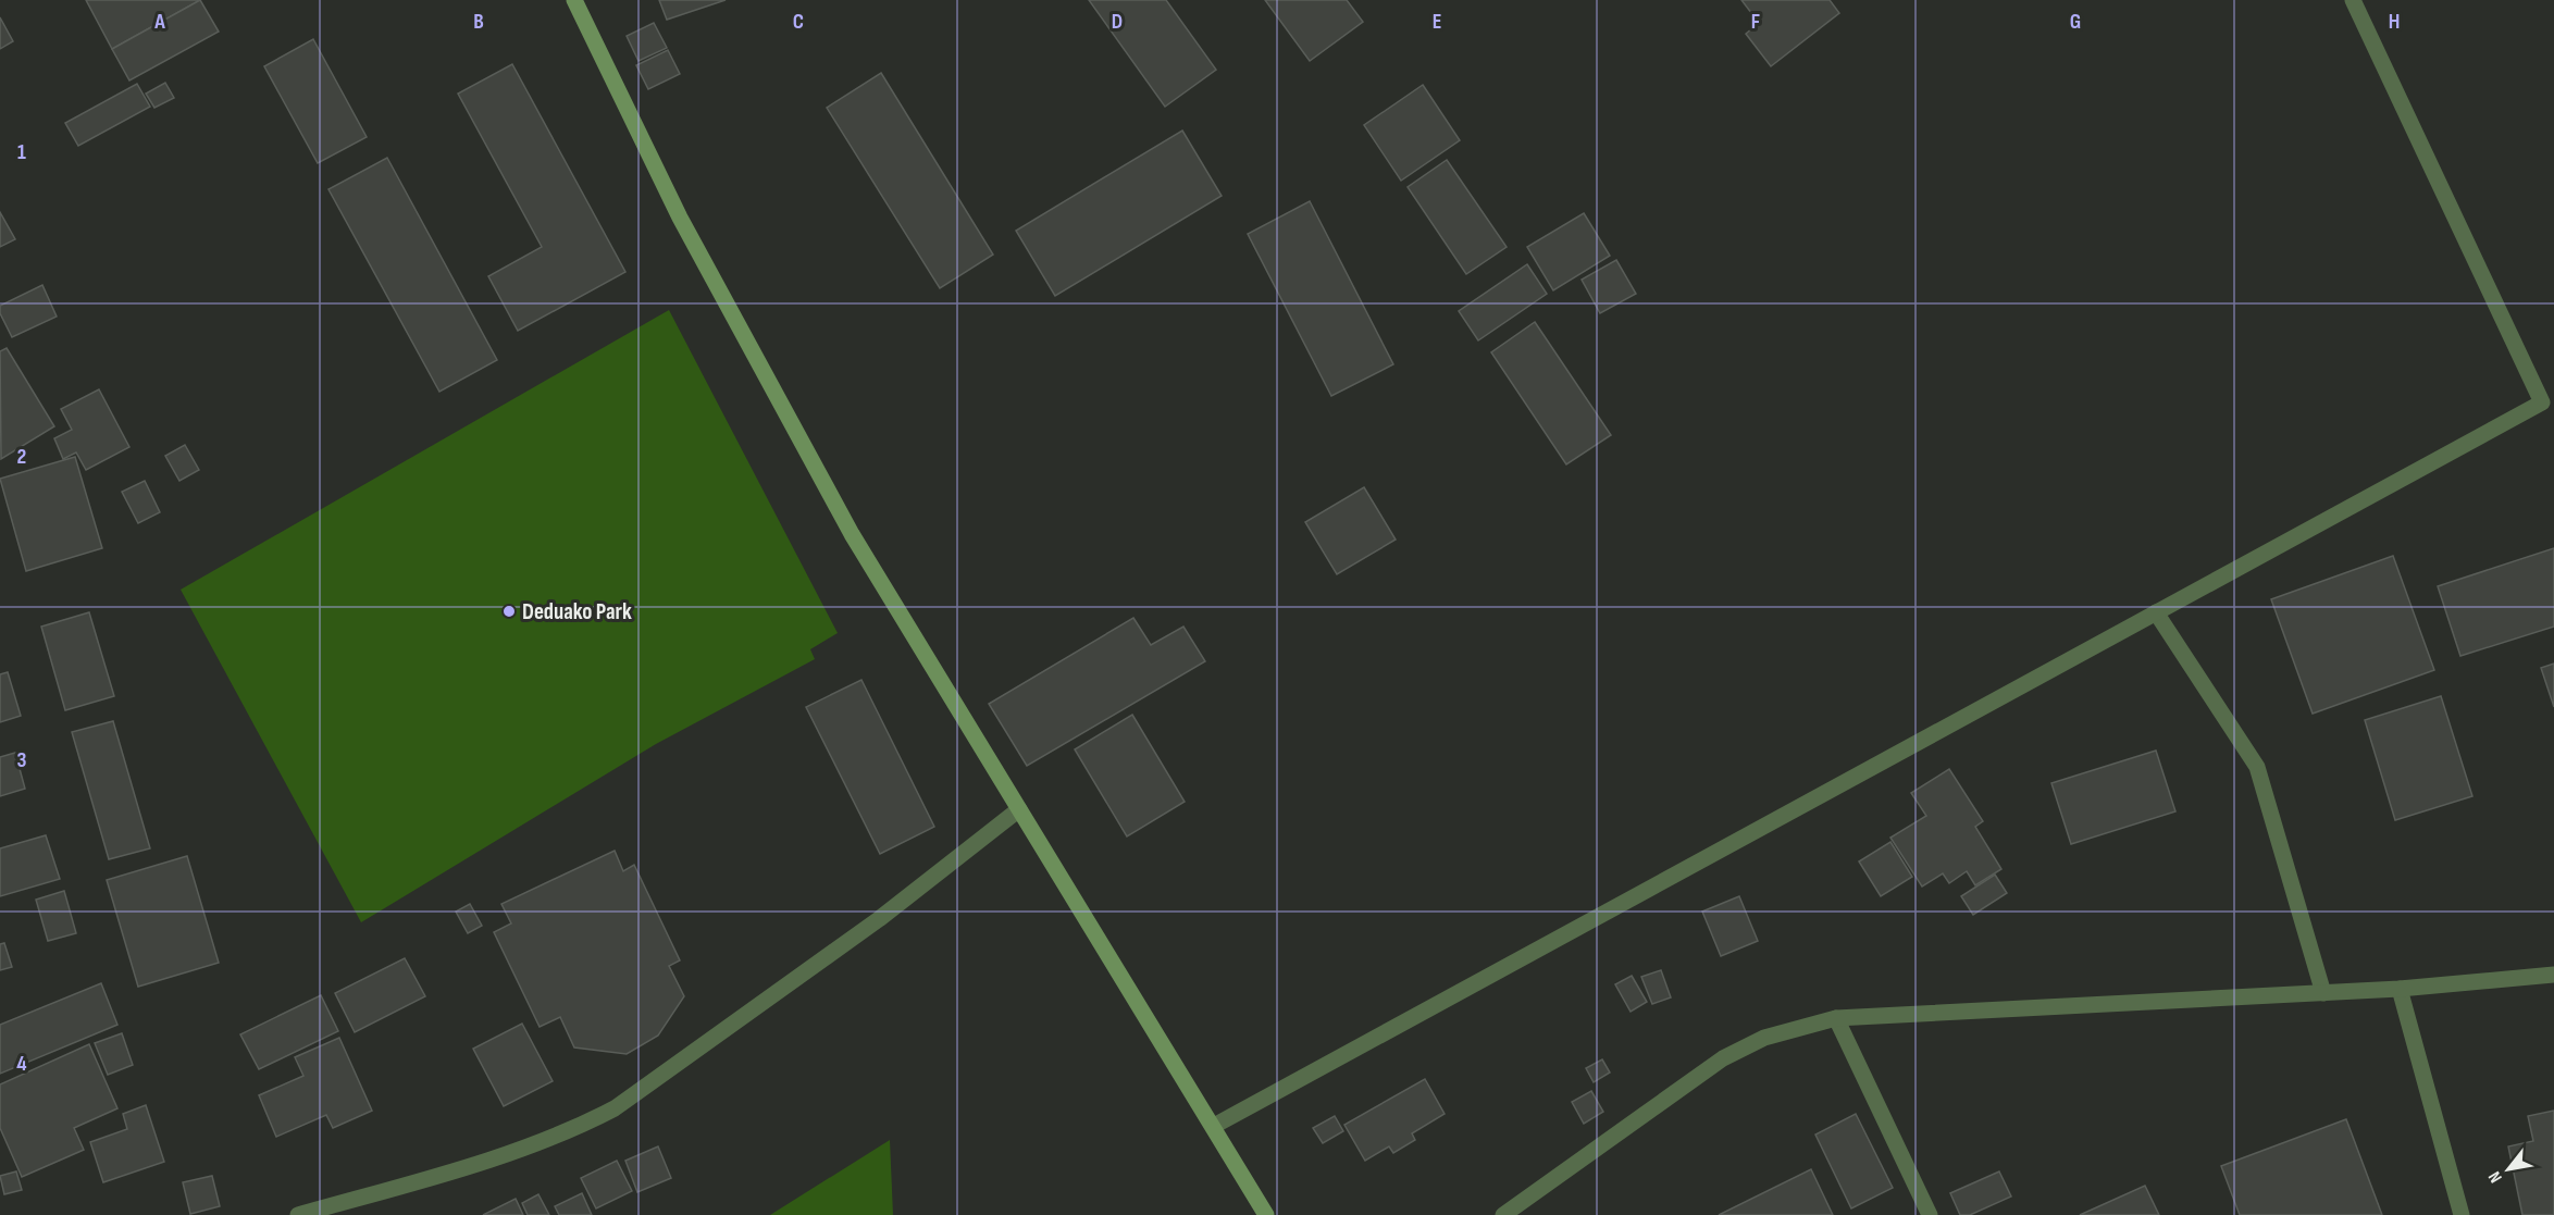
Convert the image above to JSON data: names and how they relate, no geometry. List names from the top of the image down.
{
  "places": ["Deduako Park"],
  "north": "bottom left",
  "grid": {
    "columns": [
      "A",
      "B",
      "C",
      "D",
      "E",
      "F",
      "G",
      "H"
    ],
    "rows": [
      "1",
      "2",
      "3",
      "4"
    ]
  }
}
